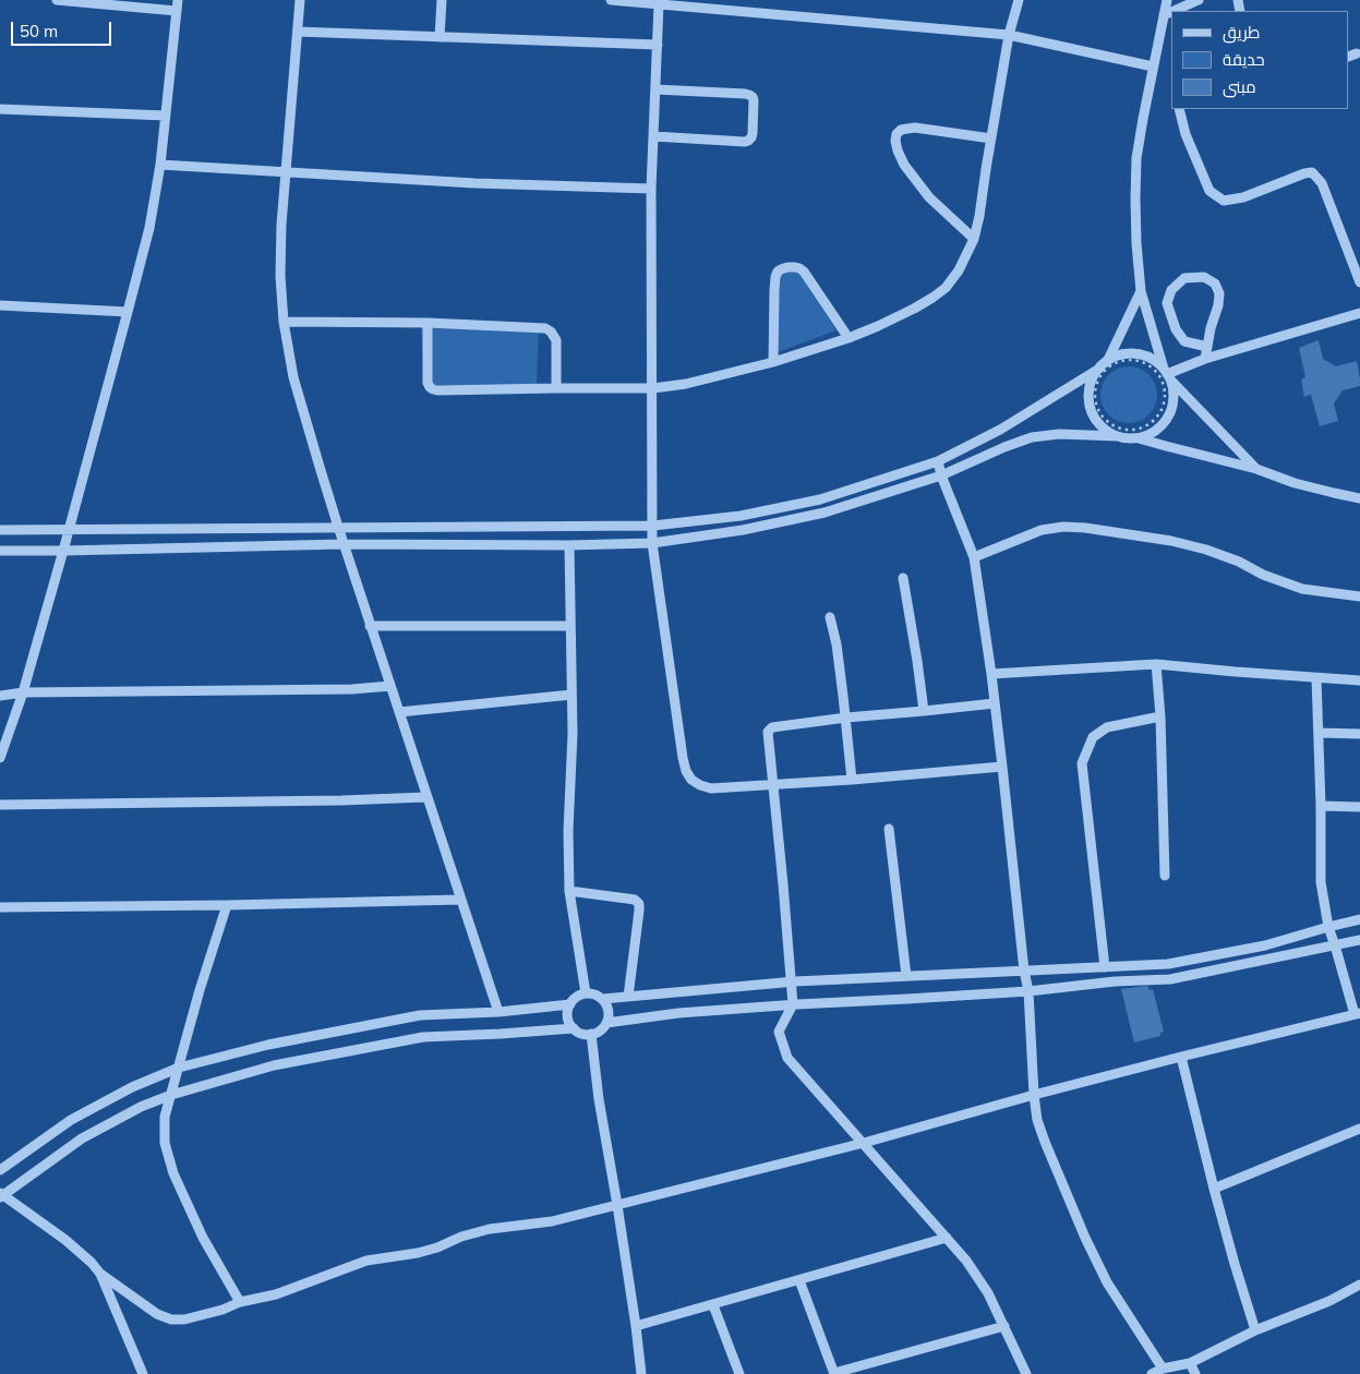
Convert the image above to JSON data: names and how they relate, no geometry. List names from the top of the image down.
{
  "legend": ["طريق", "حديقة", "مبنى"],
  "scale_bar": "50 m"
}
